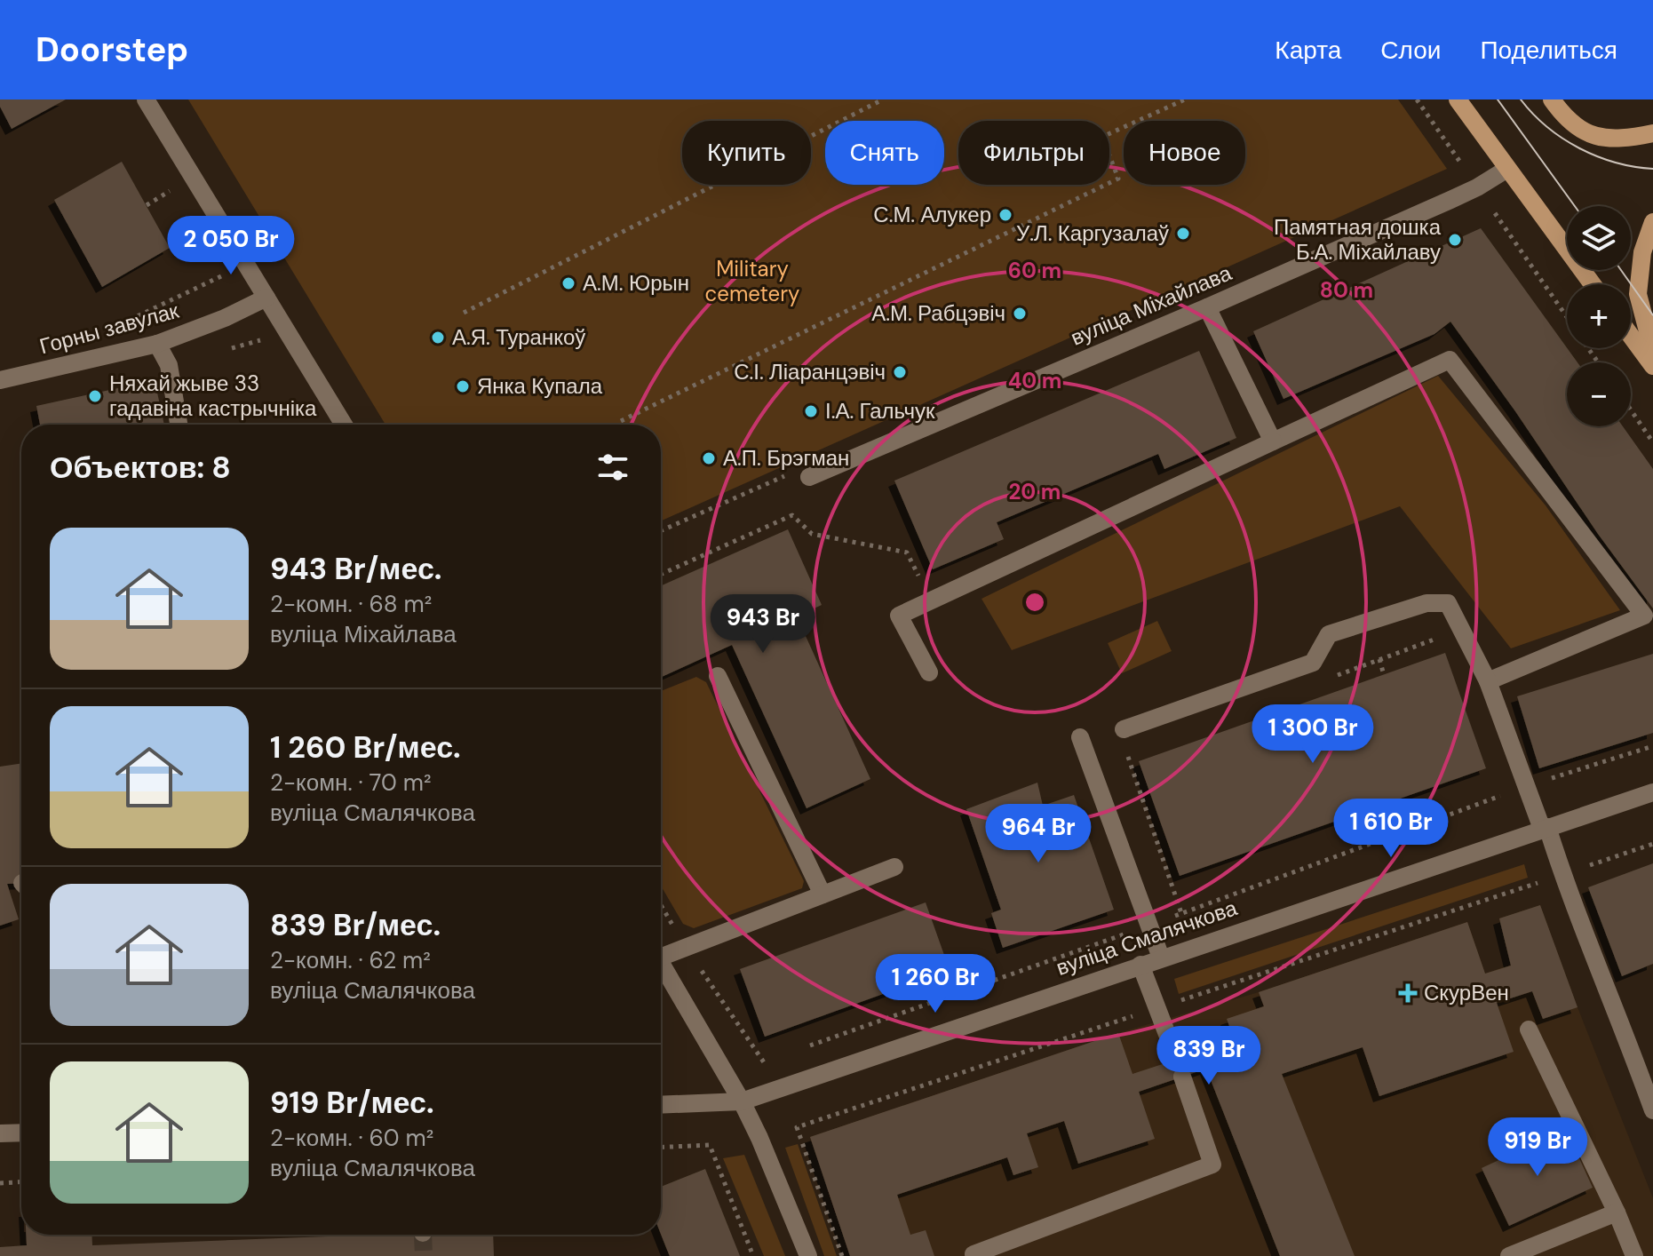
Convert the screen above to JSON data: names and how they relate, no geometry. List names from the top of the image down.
{
  "streets": {
    "street": ["вуліца Міхайлава", "Горны завулак", "вуліца Смалячкова"]
  },
  "parks": ["Military cemetery"],
  "places": {
    "other": [
      "С.М. Алукер",
      "У.Л. Каргузалаў",
      "Памятная дошка Б.А. Міхайлаву",
      "А.М. Юрын",
      "А.М. Рабцэвіч",
      "А.Я. Туранкоў",
      "С.І. Ліаранцэвіч",
      "Янка Купала",
      "Няхай жыве 33 гадавіна кастрычніка",
      "І.А. Гальчук",
      "А.П. Брэгман"
    ],
    "health": ["СкурВен"]
  },
  "page": {
    "header": "Doorstep",
    "nav": ["Карта", "Слои", "Поделиться"],
    "chip": [
      "Купить",
      "Снять",
      "Фильтры",
      "Новое"
    ],
    "map_buttons": ["+", "−"],
    "price": [
      "2 050 Br",
      "943 Br",
      "1 300 Br",
      "1 610 Br",
      "964 Br",
      "1 260 Br",
      "839 Br",
      "919 Br"
    ],
    "heading": "Объектов: 8",
    "list": [
      {
        "name": "943 Br/мес.",
        "note": "2-комн. · 68 m² · вуліца Міхайлава"
      },
      {
        "name": "1 260 Br/мес.",
        "note": "2-комн. · 70 m² · вуліца Смалячкова"
      },
      {
        "name": "839 Br/мес.",
        "note": "2-комн. · 62 m² · вуліца Смалячкова"
      },
      {
        "name": "919 Br/мес.",
        "note": "2-комн. · 60 m² · вуліца Смалячкова"
      }
    ]
  },
  "rings": [
    "60 m",
    "80 m",
    "40 m",
    "20 m"
  ]
}
